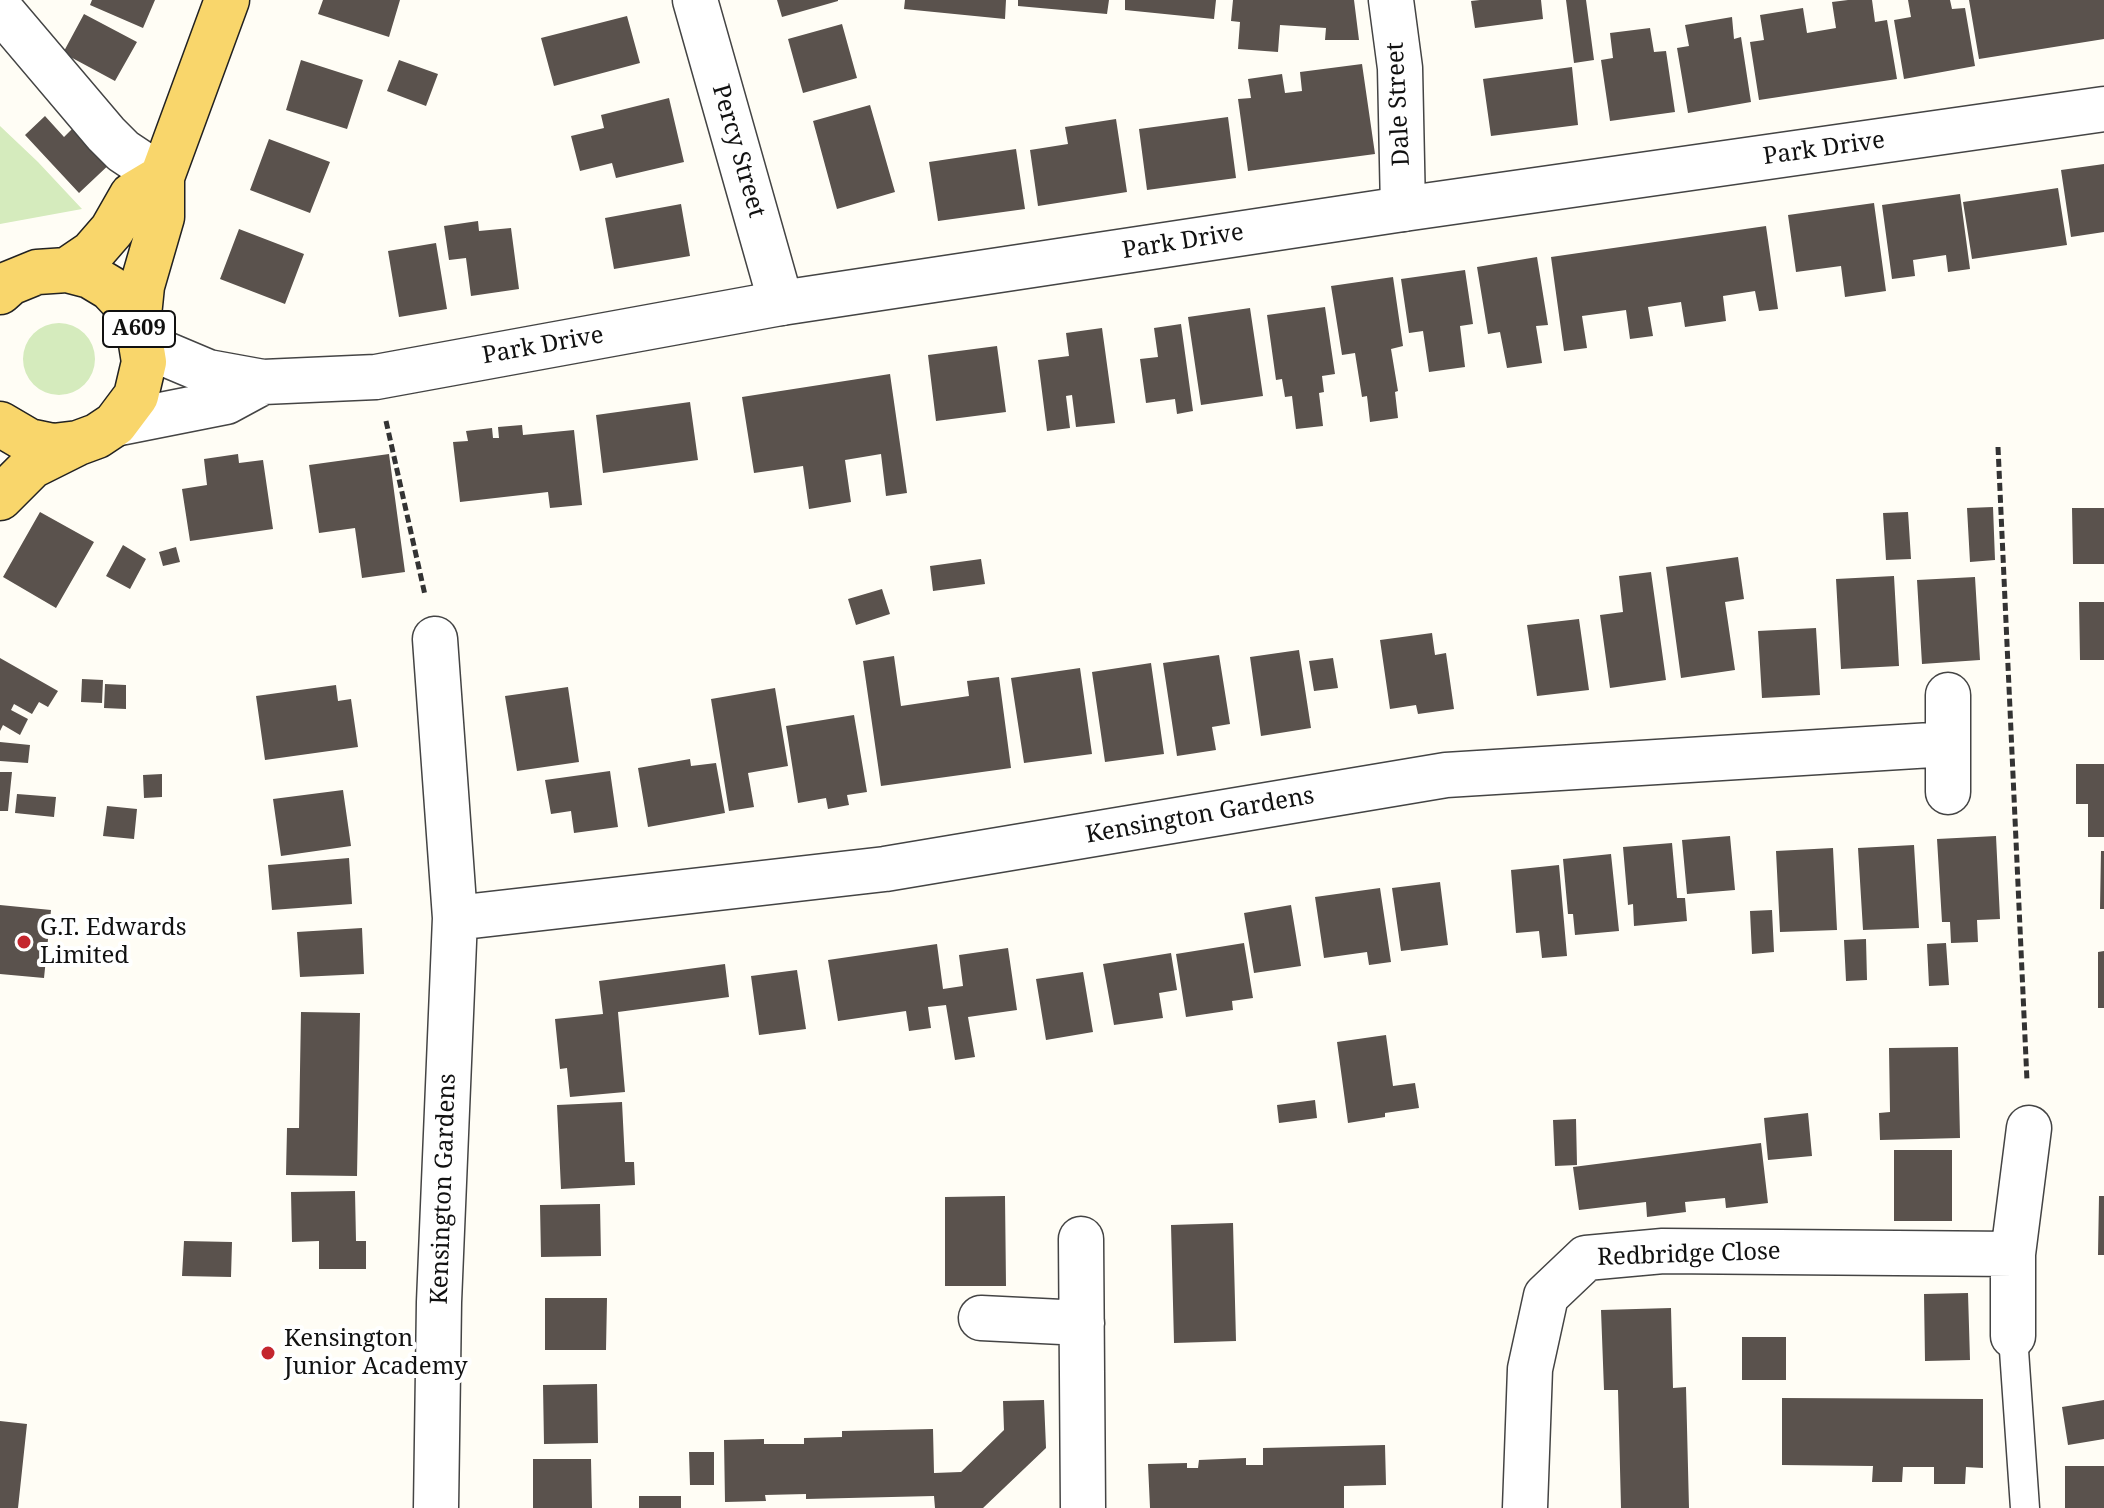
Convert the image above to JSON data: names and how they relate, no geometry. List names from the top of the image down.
{
  "streets": {
    "main road": ["A609"],
    "street": [
      "Dale Street",
      "Park Drive",
      "Percy Street",
      "Kensington Gardens",
      "Redbridge Close"
    ]
  },
  "crossings": [
    ["Dale Street", "Park Drive"],
    ["Park Drive", "Percy Street"],
    ["Park Drive", "A609"]
  ],
  "places": ["G.T. Edwards Limited", "Kensington Junior Academy"]
}
